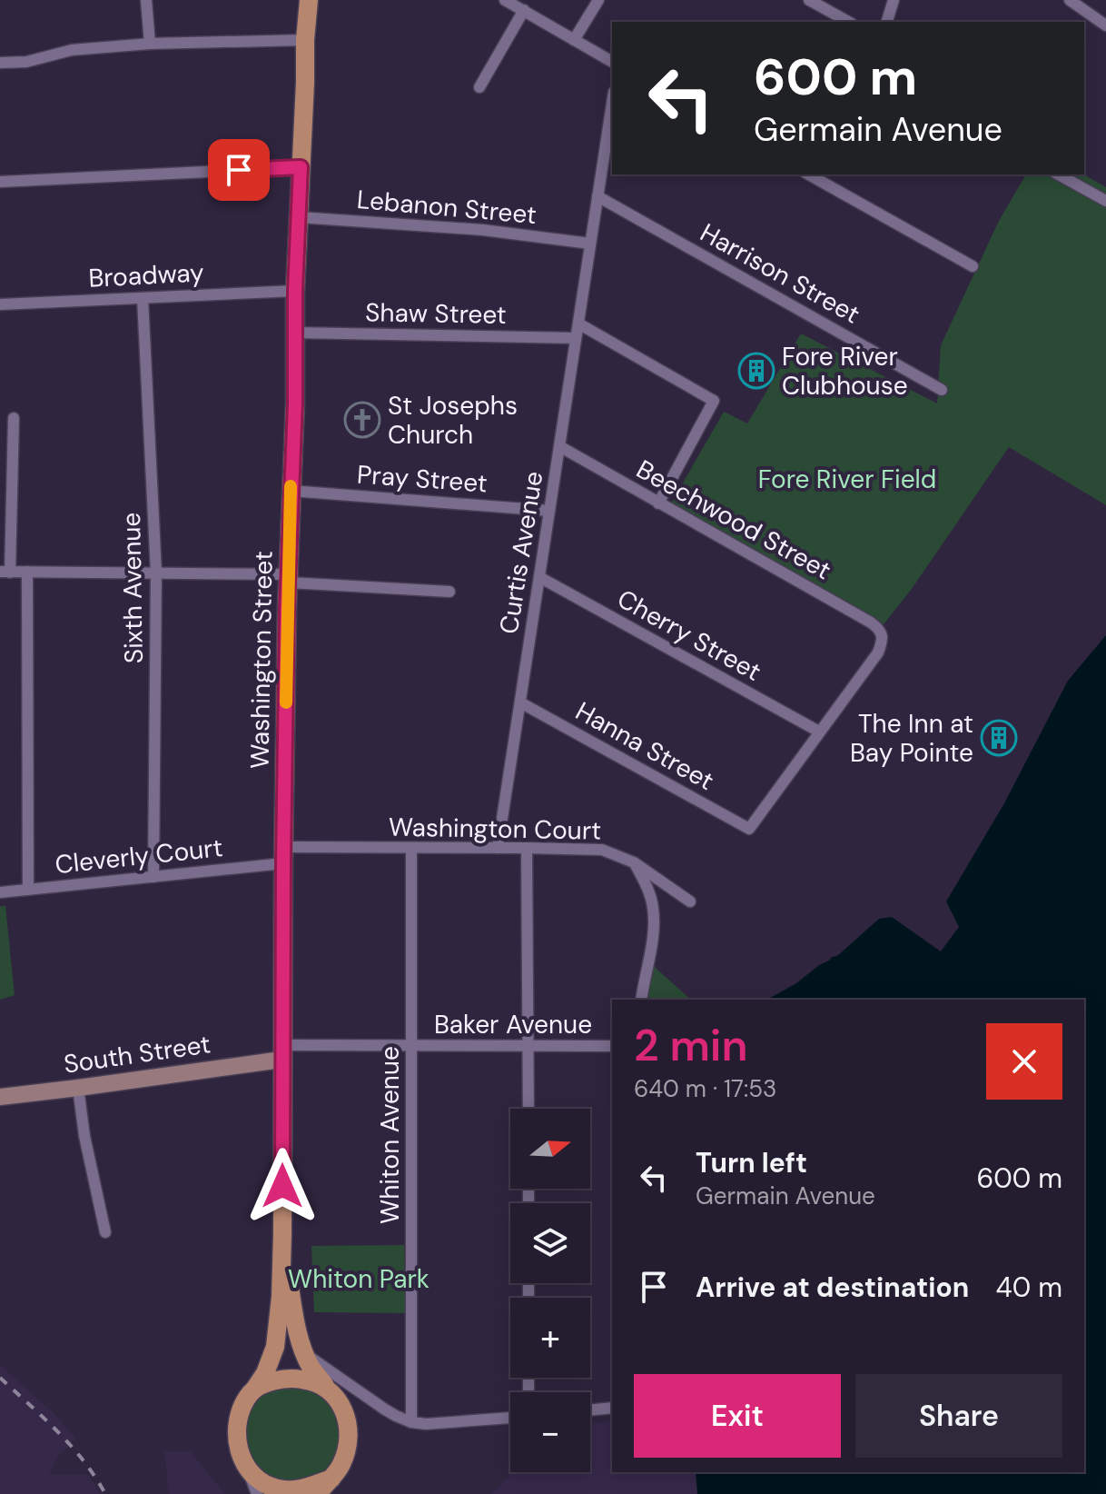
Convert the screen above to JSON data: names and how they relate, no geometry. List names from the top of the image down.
{
  "streets": {
    "main road": ["Washington Street", "South Street"],
    "street": [
      "Lebanon Street",
      "Harrison Street",
      "Broadway",
      "Shaw Street",
      "Pray Street",
      "Beechwood Street",
      "Curtis Avenue",
      "Sixth Avenue",
      "Cherry Street",
      "Hanna Street",
      "Washington Court",
      "Cleverly Court",
      "Baker Avenue",
      "Whiton Avenue"
    ]
  },
  "crossings": [
    ["Lebanon Street", "Curtis Avenue"],
    ["Lebanon Street", "Washington Street"],
    ["Harrison Street", "Curtis Avenue"],
    ["Broadway", "Sixth Avenue"],
    ["Broadway", "Washington Street"],
    ["Shaw Street", "Curtis Avenue"],
    ["Shaw Street", "Washington Street"],
    ["Pray Street", "Curtis Avenue"],
    ["Pray Street", "Washington Street"],
    ["Beechwood Street", "Curtis Avenue"],
    ["Beechwood Street", "Cherry Street"],
    ["Beechwood Street", "Hanna Street"],
    ["Curtis Avenue", "Cherry Street"],
    ["Curtis Avenue", "Hanna Street"],
    ["Curtis Avenue", "Washington Court"],
    ["Sixth Avenue", "Cleverly Court"],
    ["Cherry Street", "Hanna Street"],
    ["Washington Street", "Washington Court"],
    ["Washington Street", "Cleverly Court"],
    ["Washington Street", "Baker Avenue"],
    ["Washington Street", "South Street"],
    ["Washington Court", "Cleverly Court"],
    ["Washington Court", "Whiton Avenue"],
    ["Baker Avenue", "South Street"],
    ["Baker Avenue", "Whiton Avenue"]
  ],
  "parks": ["Fore River Field", "Whiton Park"],
  "places": {
    "building": ["Fore River Clubhouse", "The Inn at Bay Pointe"],
    "church": ["St Josephs Church"]
  },
  "north": "right",
  "page": {
    "turn": ["600 m", "Germain Avenue"],
    "heading": ["2 min", "640 m · 17:53"],
    "map_buttons": ["+", "−"],
    "list": [
      {
        "name": "Turn left",
        "note": "Germain Avenue",
        "value": "600 m"
      },
      {
        "name": "Arrive at destination",
        "value": "40 m"
      }
    ],
    "buttons": ["Exit", "Share"]
  }
}
